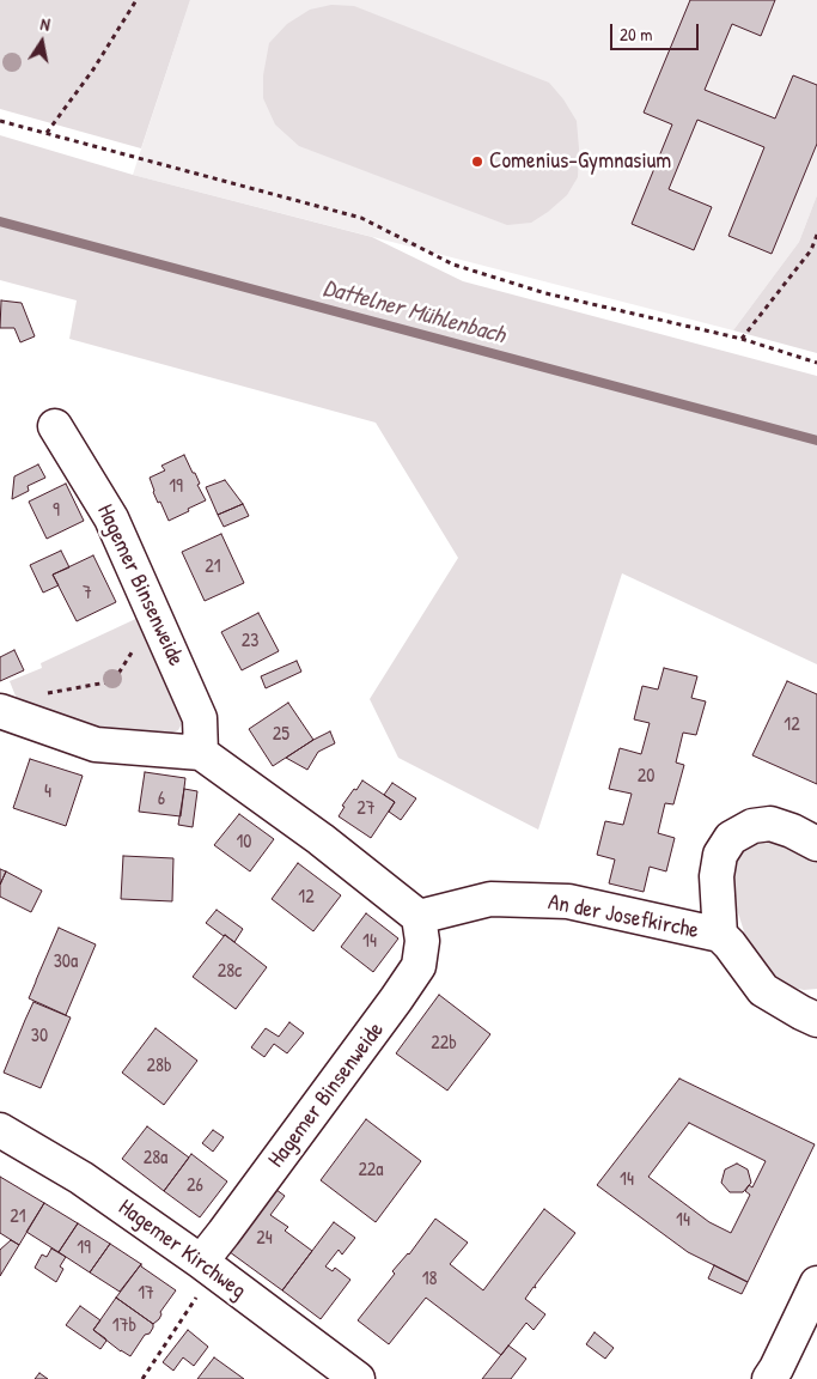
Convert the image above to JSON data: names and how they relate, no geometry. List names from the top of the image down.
{
  "streets": {
    "street": ["Hagemer Binsenweide", "An der Josefkirche", "Hagemer Kirchweg"]
  },
  "crossings": [
    ["Hagemer Binsenweide", "An der Josefkirche"],
    ["Hagemer Binsenweide", "Hagemer Kirchweg"]
  ],
  "water": ["Dattelner Mühlenbach"],
  "places": ["Comenius-Gymnasium"],
  "house_numbers": [
    "19",
    "9",
    "21",
    "7",
    "23",
    "12",
    "25",
    "20",
    "4",
    "6",
    "27",
    "10",
    "12",
    "14",
    "30a",
    "28c",
    "30",
    "22b",
    "28b",
    "28a",
    "22a",
    "14",
    "26",
    "21",
    "14",
    "24",
    "19",
    "18",
    "17",
    "17b"
  ],
  "scale_bar": "20 m",
  "north": "top"
}
